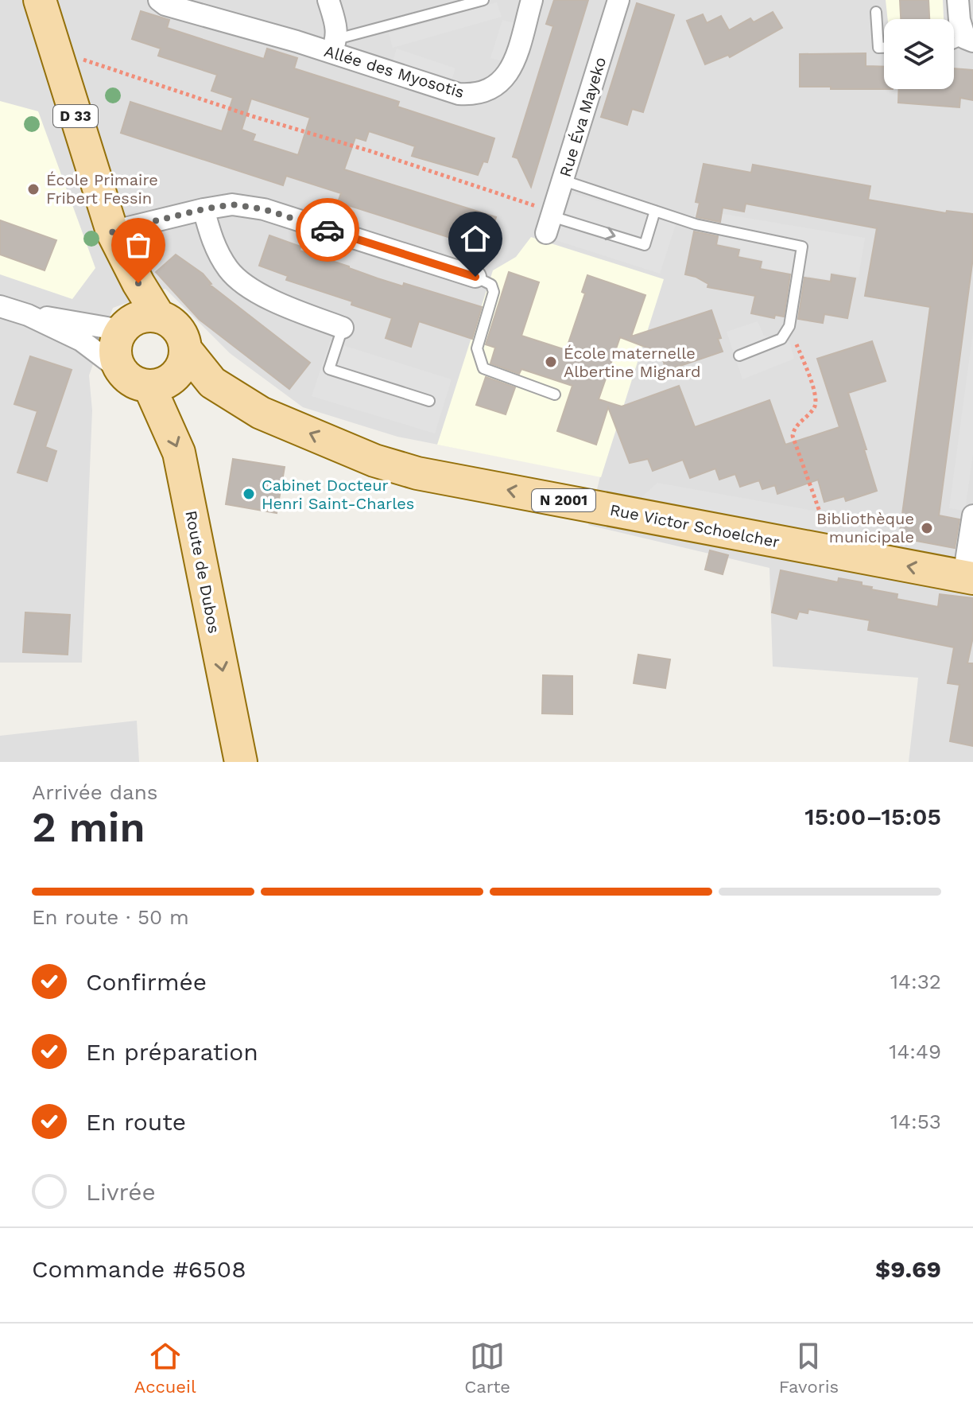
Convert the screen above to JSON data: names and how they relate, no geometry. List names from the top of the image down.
{
  "streets": {
    "main road": [
      "D 33",
      "N 2001",
      "Rue Victor Schoelcher",
      "Route de Dubos"
    ],
    "street": ["Allée des Myosotis", "Rue Éva Mayeko"]
  },
  "crossings": [
    ["D 33", "Rue Victor Schoelcher"],
    ["D 33", "Route de Dubos"],
    ["Rue Victor Schoelcher", "Route de Dubos"]
  ],
  "one_way": ["Rue Victor Schoelcher", "Route de Dubos"],
  "places": [
    "École Primaire Fribert Fessin",
    "École maternelle Albertine Mignard",
    "Cabinet Docteur Henri Saint-Charles",
    "Bibliothèque municipale"
  ],
  "page": {
    "heading": ["2 min", "Arrivée dans", "15:00–15:05"],
    "panel": ["Commande #6508", "$9.69"],
    "bar": "En route · 50 m",
    "list": [
      ["Confirmée", "14:32"],
      ["En préparation", "14:49"],
      ["En route", "14:53"],
      "Livrée"
    ],
    "tabs": ["Accueil", "Carte", "Favoris"]
  }
}
